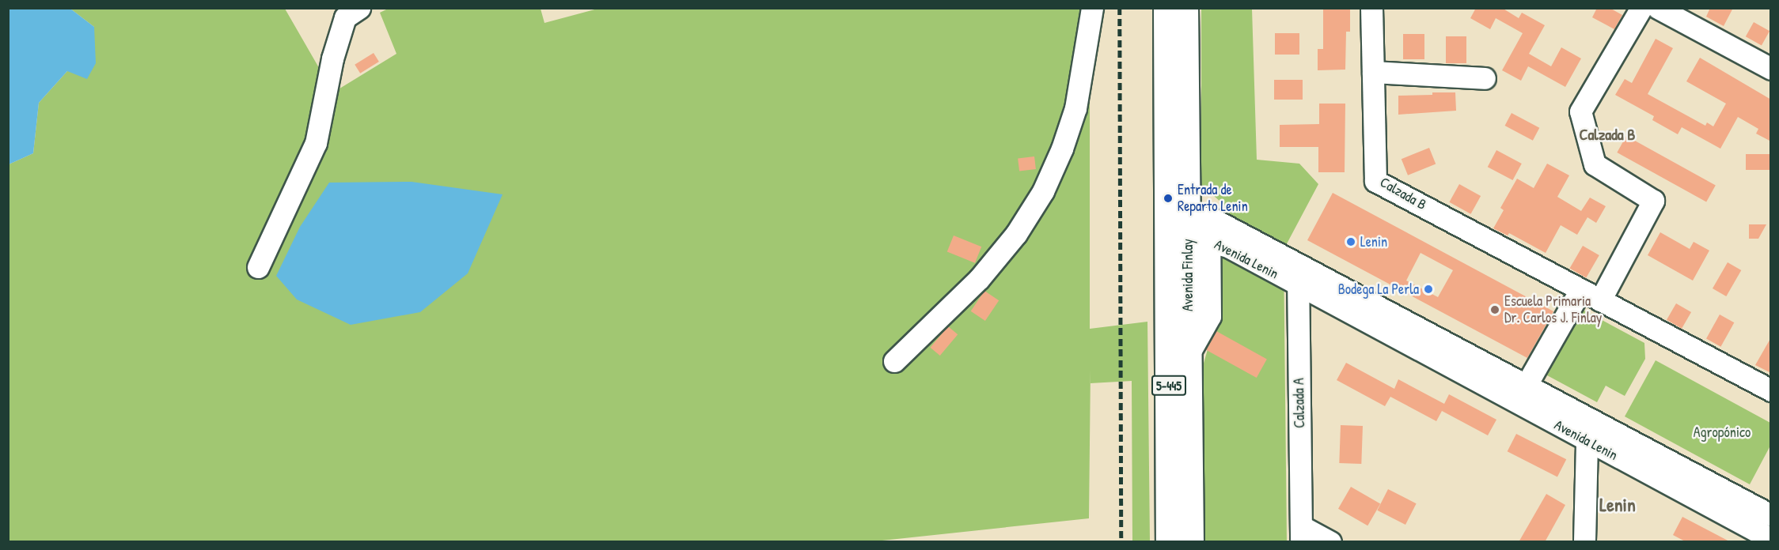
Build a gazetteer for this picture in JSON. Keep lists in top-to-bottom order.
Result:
{
  "streets": {
    "highway": ["Avenida Finlay", "5-445"],
    "street": ["Calzada B", "Avenida Lenin", "Calzada A"]
  },
  "crossings": [
    ["Avenida Lenin", "Avenida Finlay"],
    ["Avenida Lenin", "Calzada A"]
  ],
  "districts": ["Calzada B", "Lenin"],
  "parks": ["Agropónico"],
  "places": [
    "Entrada de Reparto Lenin",
    "Lenin",
    "Bodega La Perla",
    "Escuela Primaria Dr. Carlos J. Finlay"
  ]
}
